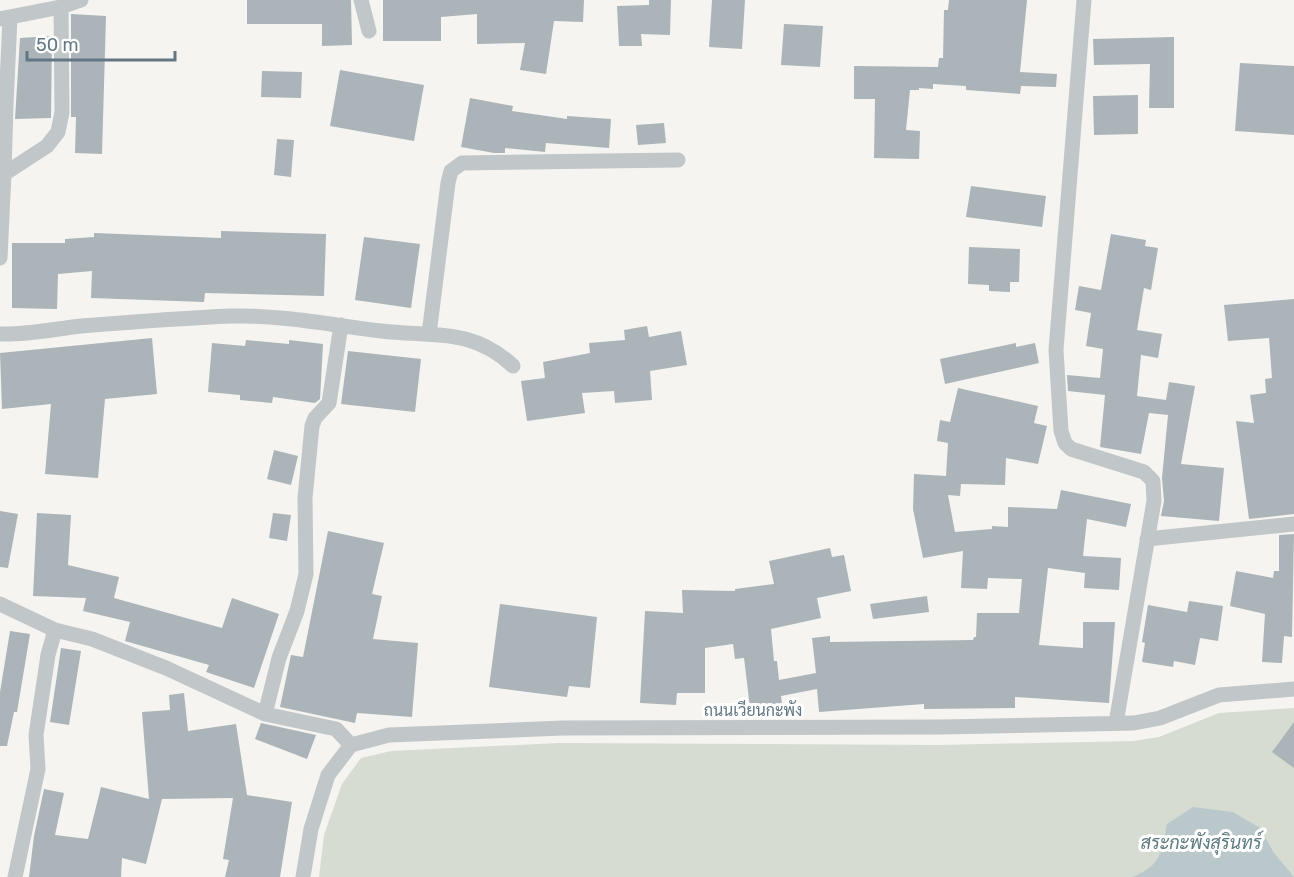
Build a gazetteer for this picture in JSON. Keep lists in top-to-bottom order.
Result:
{
  "streets": {
    "street": ["ถนนเวียนกะพัง"]
  },
  "water": ["สระกะพังสุรินทร์"],
  "scale_bar": "50 m"
}
